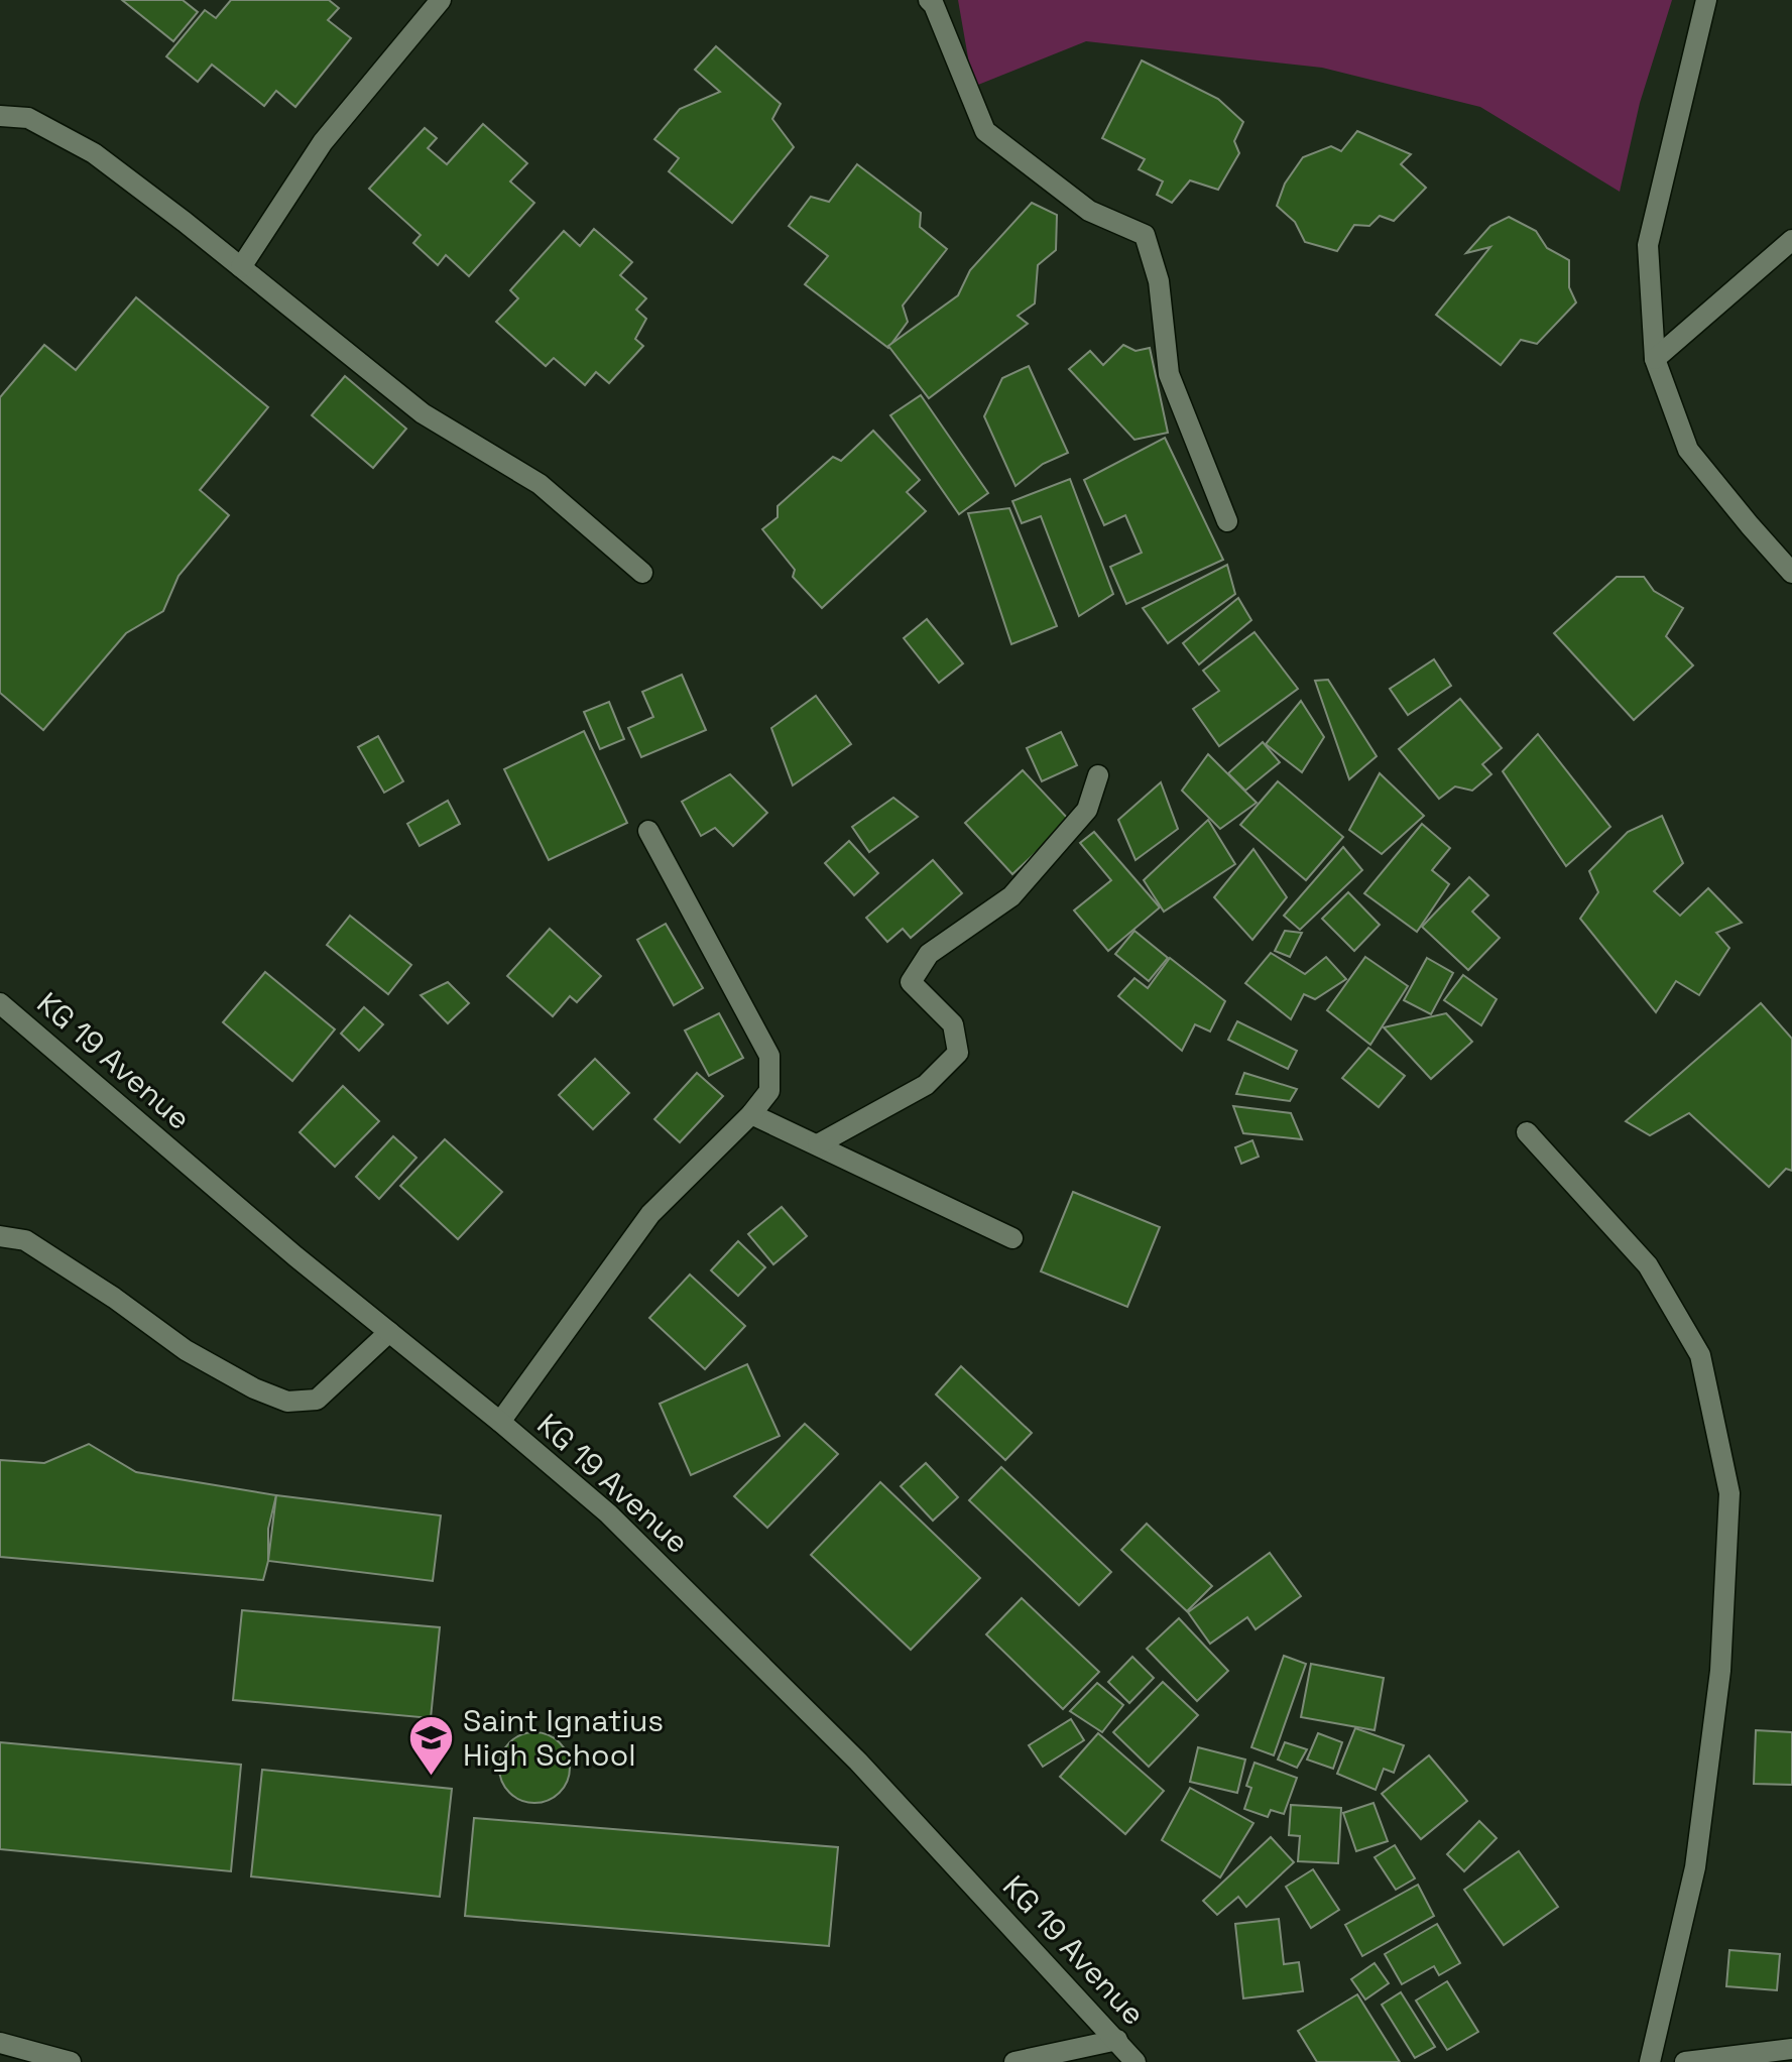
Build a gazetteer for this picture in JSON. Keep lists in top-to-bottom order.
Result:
{
  "streets": {
    "street": ["KG 19 Avenue"]
  },
  "places": {
    "school or university": ["Saint Ignatius High School"]
  }
}
